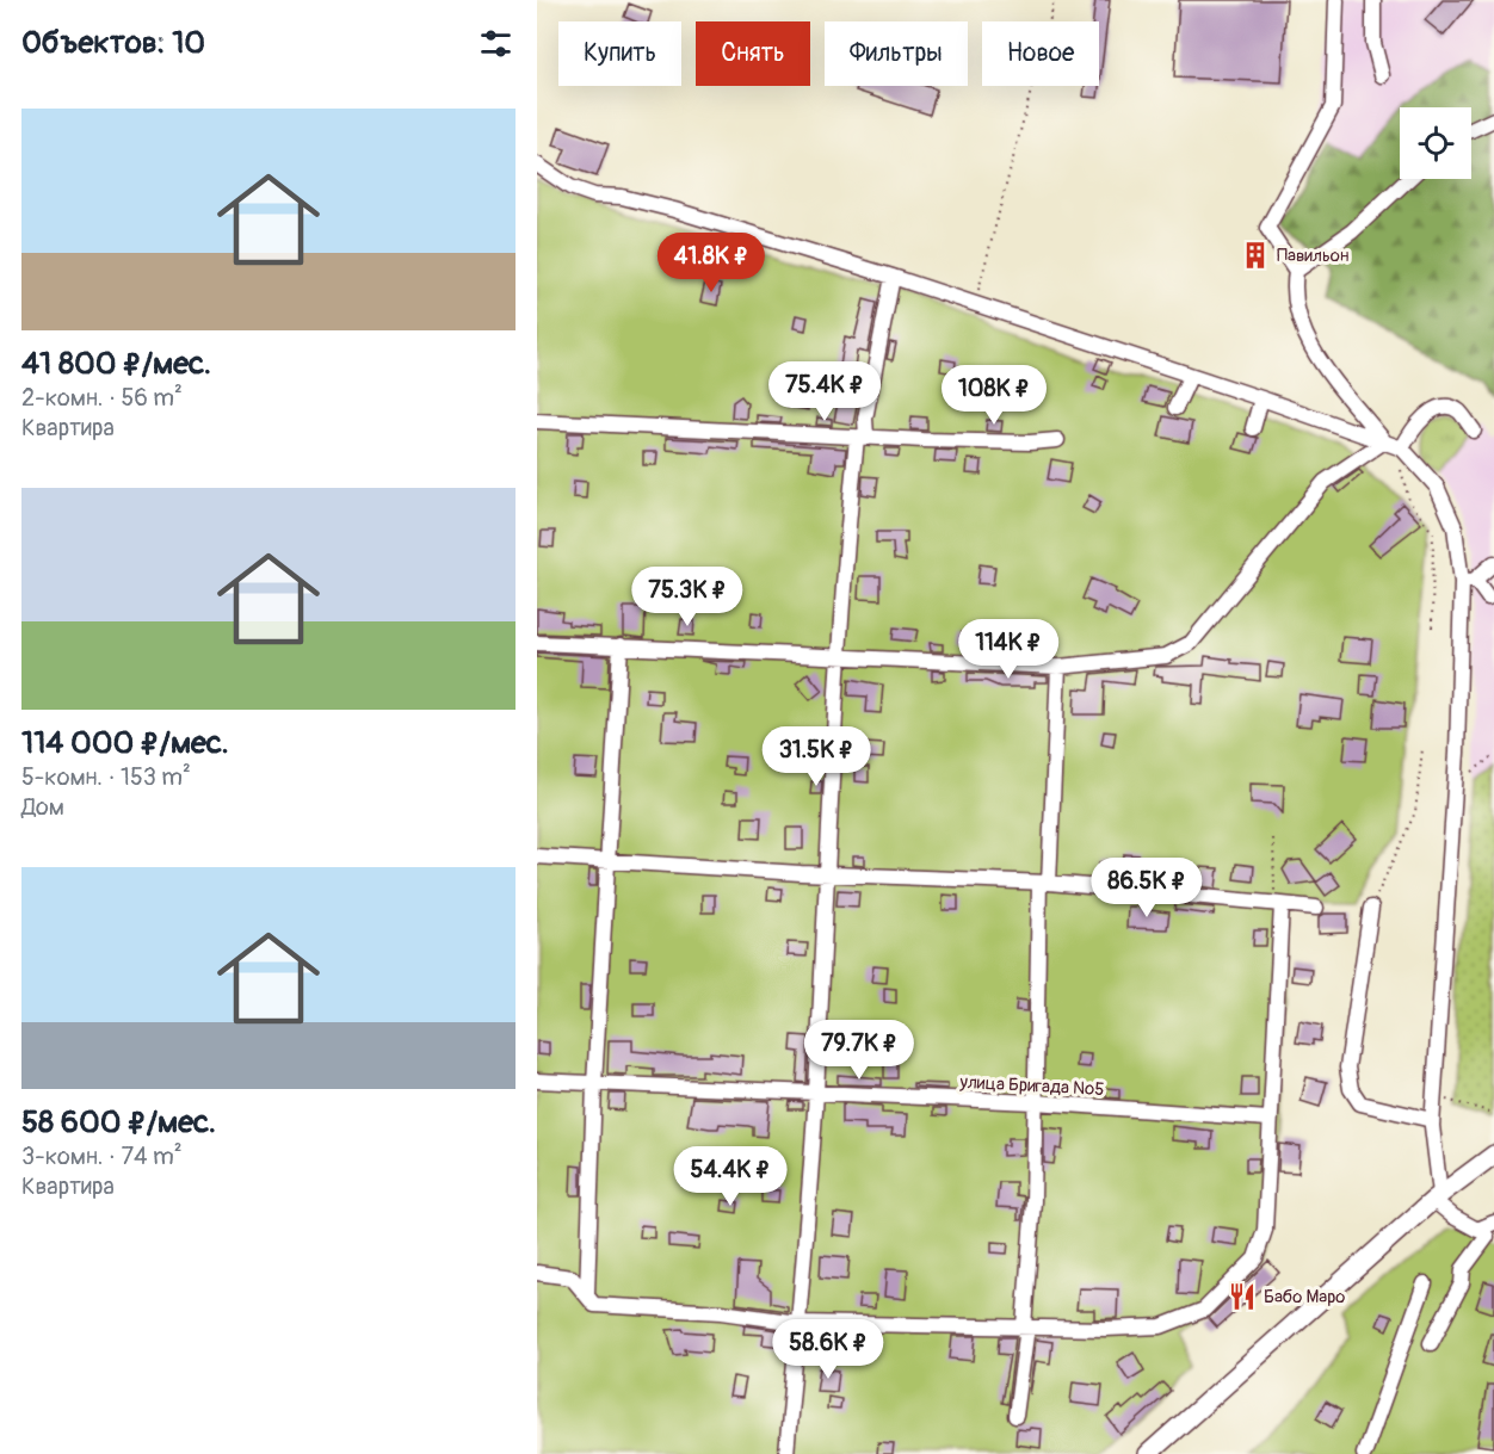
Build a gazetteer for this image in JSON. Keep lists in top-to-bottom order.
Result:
{
  "streets": {
    "street": ["улица Бригада №5"]
  },
  "places": {
    "building": ["Павильон"],
    "restaurant": ["Бабо Маро"]
  },
  "page": {
    "heading": "Объектов: 10",
    "chip": [
      "Купить",
      "Снять",
      "Фильтры",
      "Новое"
    ],
    "list": [
      {
        "name": "41 800 ₽/мес.",
        "note": "2-комн. · 56 m² · Квартира"
      },
      {
        "name": "114 000 ₽/мес.",
        "note": "5-комн. · 153 m² · Дом"
      },
      {
        "name": "58 600 ₽/мес.",
        "note": "3-комн. · 74 m² · Квартира"
      }
    ],
    "price": [
      "41.8K ₽",
      "75.4K ₽",
      "108K ₽",
      "75.3K ₽",
      "114K ₽",
      "31.5K ₽",
      "86.5K ₽",
      "79.7K ₽",
      "54.4K ₽",
      "58.6K ₽"
    ]
  }
}
